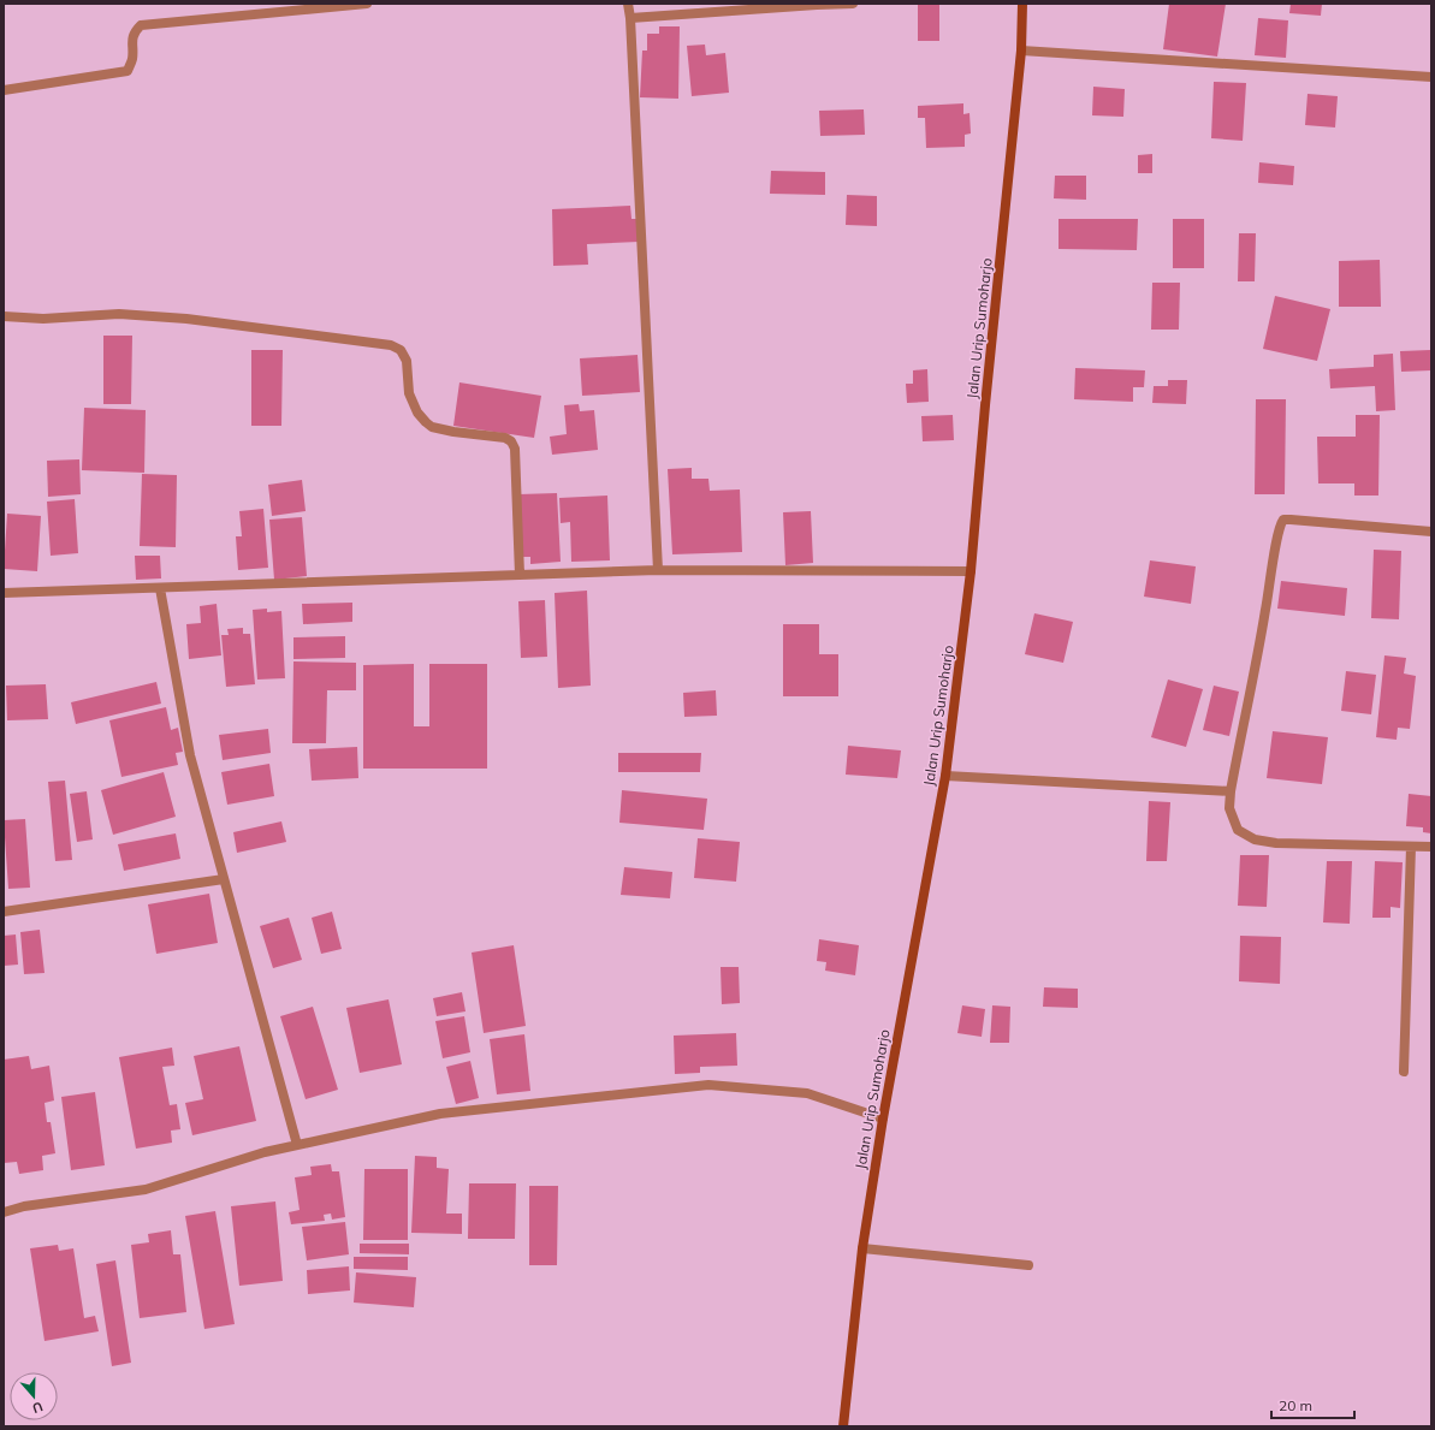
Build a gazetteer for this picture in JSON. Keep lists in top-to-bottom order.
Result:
{
  "streets": {
    "main road": ["Jalan Urip Sumoharjo"]
  },
  "scale_bar": "20 m",
  "north": "bottom"
}
